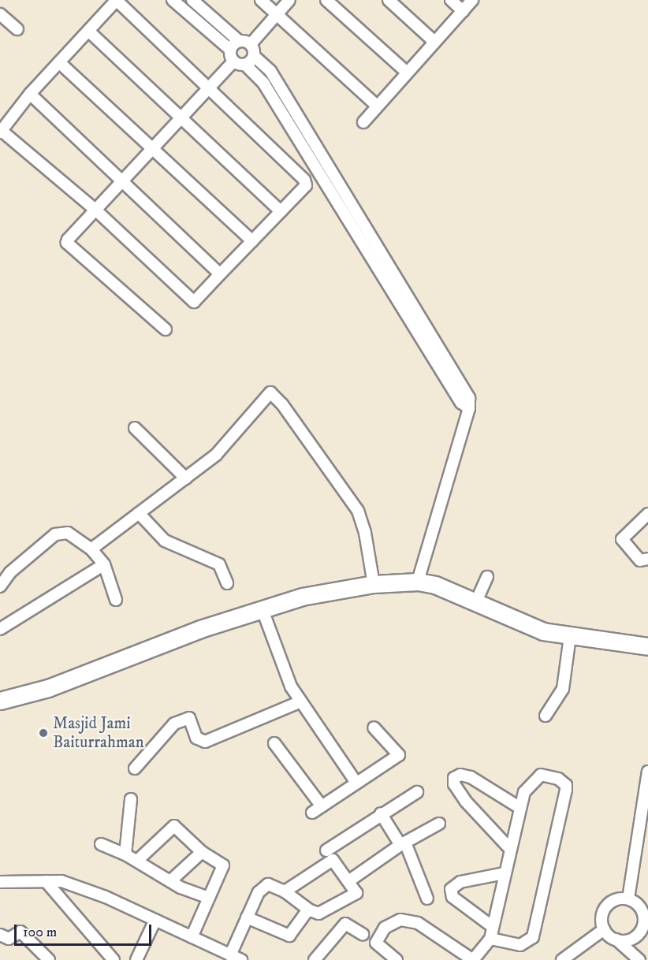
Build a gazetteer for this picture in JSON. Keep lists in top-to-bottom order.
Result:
{
  "places": ["Masjid Jami Baiturrahman"],
  "scale_bar": "100 m"
}
